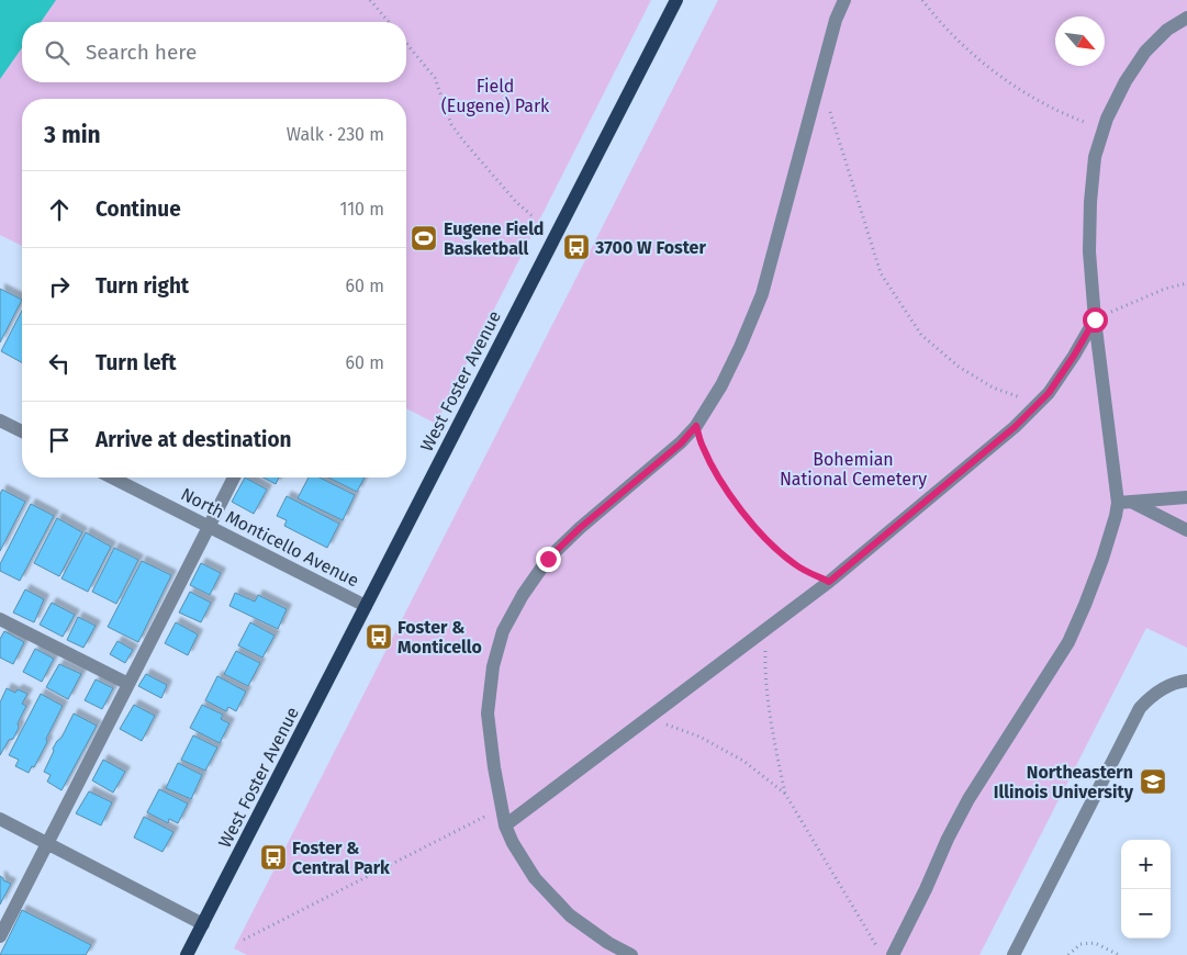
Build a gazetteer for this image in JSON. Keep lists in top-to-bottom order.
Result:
{
  "streets": {
    "main road": ["West Foster Avenue"],
    "street": ["North Monticello Avenue"]
  },
  "crossings": [
    ["West Foster Avenue", "North Monticello Avenue"]
  ],
  "parks": ["Field (Eugene) Park", "Bohemian National Cemetery"],
  "places": {
    "sports": ["Eugene Field Basketball"],
    "bus stop": ["3700 W Foster", "Foster & Monticello", "Foster & Central Park"],
    "school or university": ["Northeastern Illinois University"]
  },
  "north": "bottom right",
  "page": {
    "search": "Search here",
    "heading": ["3 min", "Walk · 230 m"],
    "list": [
      ["Continue", "110 m"],
      ["Turn right", "60 m"],
      ["Turn left", "60 m"],
      "Arrive at destination"
    ],
    "map_buttons": ["+", "−"]
  }
}
